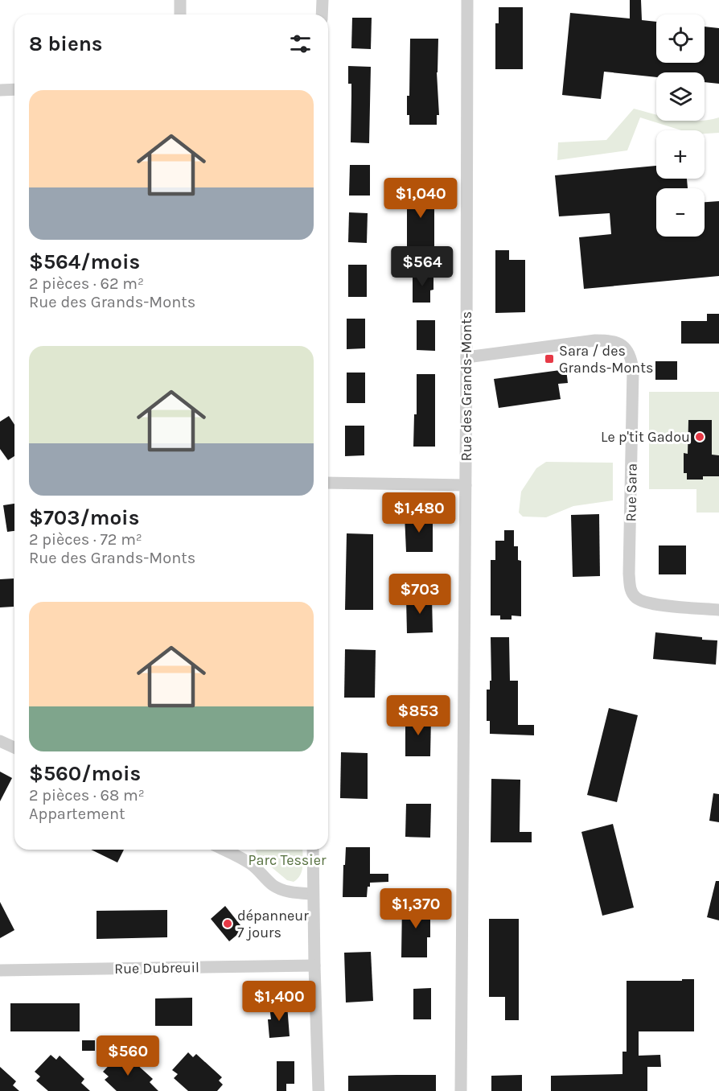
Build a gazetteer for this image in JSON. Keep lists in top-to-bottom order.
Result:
{
  "streets": {
    "street": ["Rue des Grands-Monts", "Rue Sara", "Rue Dubreuil"]
  },
  "crossings": [
    ["Rue des Grands-Monts", "Rue Sara"]
  ],
  "parks": ["Parc Tessier"],
  "places": {
    "transit": ["Sara / des Grands-Monts"],
    "other": ["Le p'tit Gadou", "dépanneur 7 jours"]
  },
  "page": {
    "map_buttons": ["+", "−"],
    "heading": "8 biens",
    "list": [
      {
        "name": "$564/mois",
        "note": "2 pièces · 62 m² · Rue des Grands-Monts"
      },
      {
        "name": "$703/mois",
        "note": "2 pièces · 72 m² · Rue des Grands-Monts"
      },
      {
        "name": "$560/mois",
        "note": "2 pièces · 68 m² · Appartement"
      }
    ],
    "price": [
      "$1,040",
      "$564",
      "$1,480",
      "$703",
      "$853",
      "$1,370",
      "$1,400",
      "$560"
    ]
  }
}
